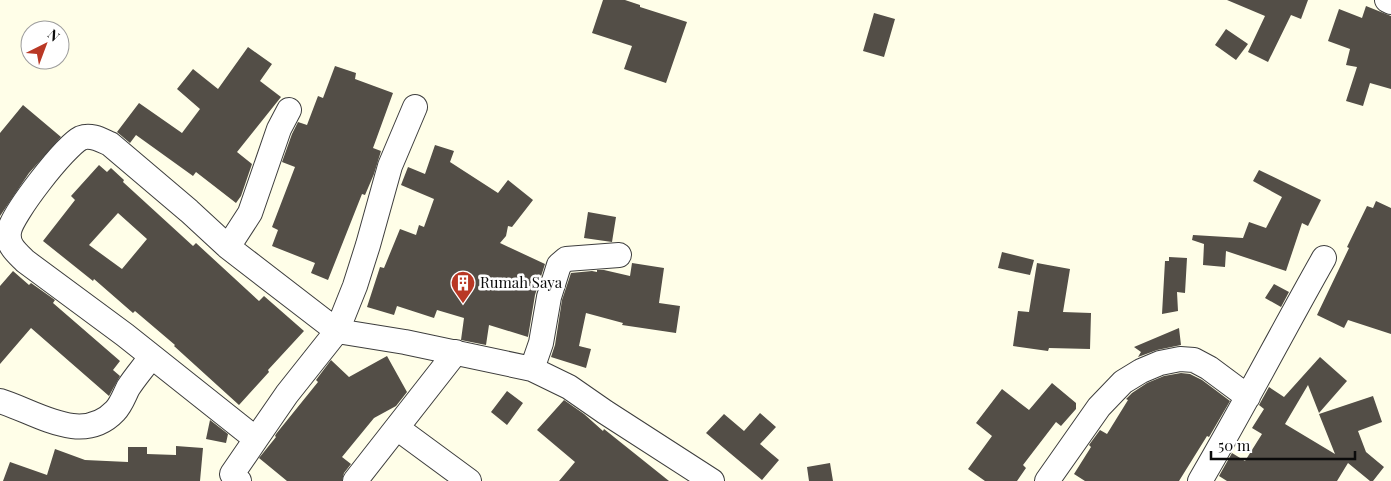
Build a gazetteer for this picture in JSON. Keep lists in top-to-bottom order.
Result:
{
  "places": {
    "building": ["Rumah Saya"]
  },
  "scale_bar": "50 m",
  "north": "top right"
}
